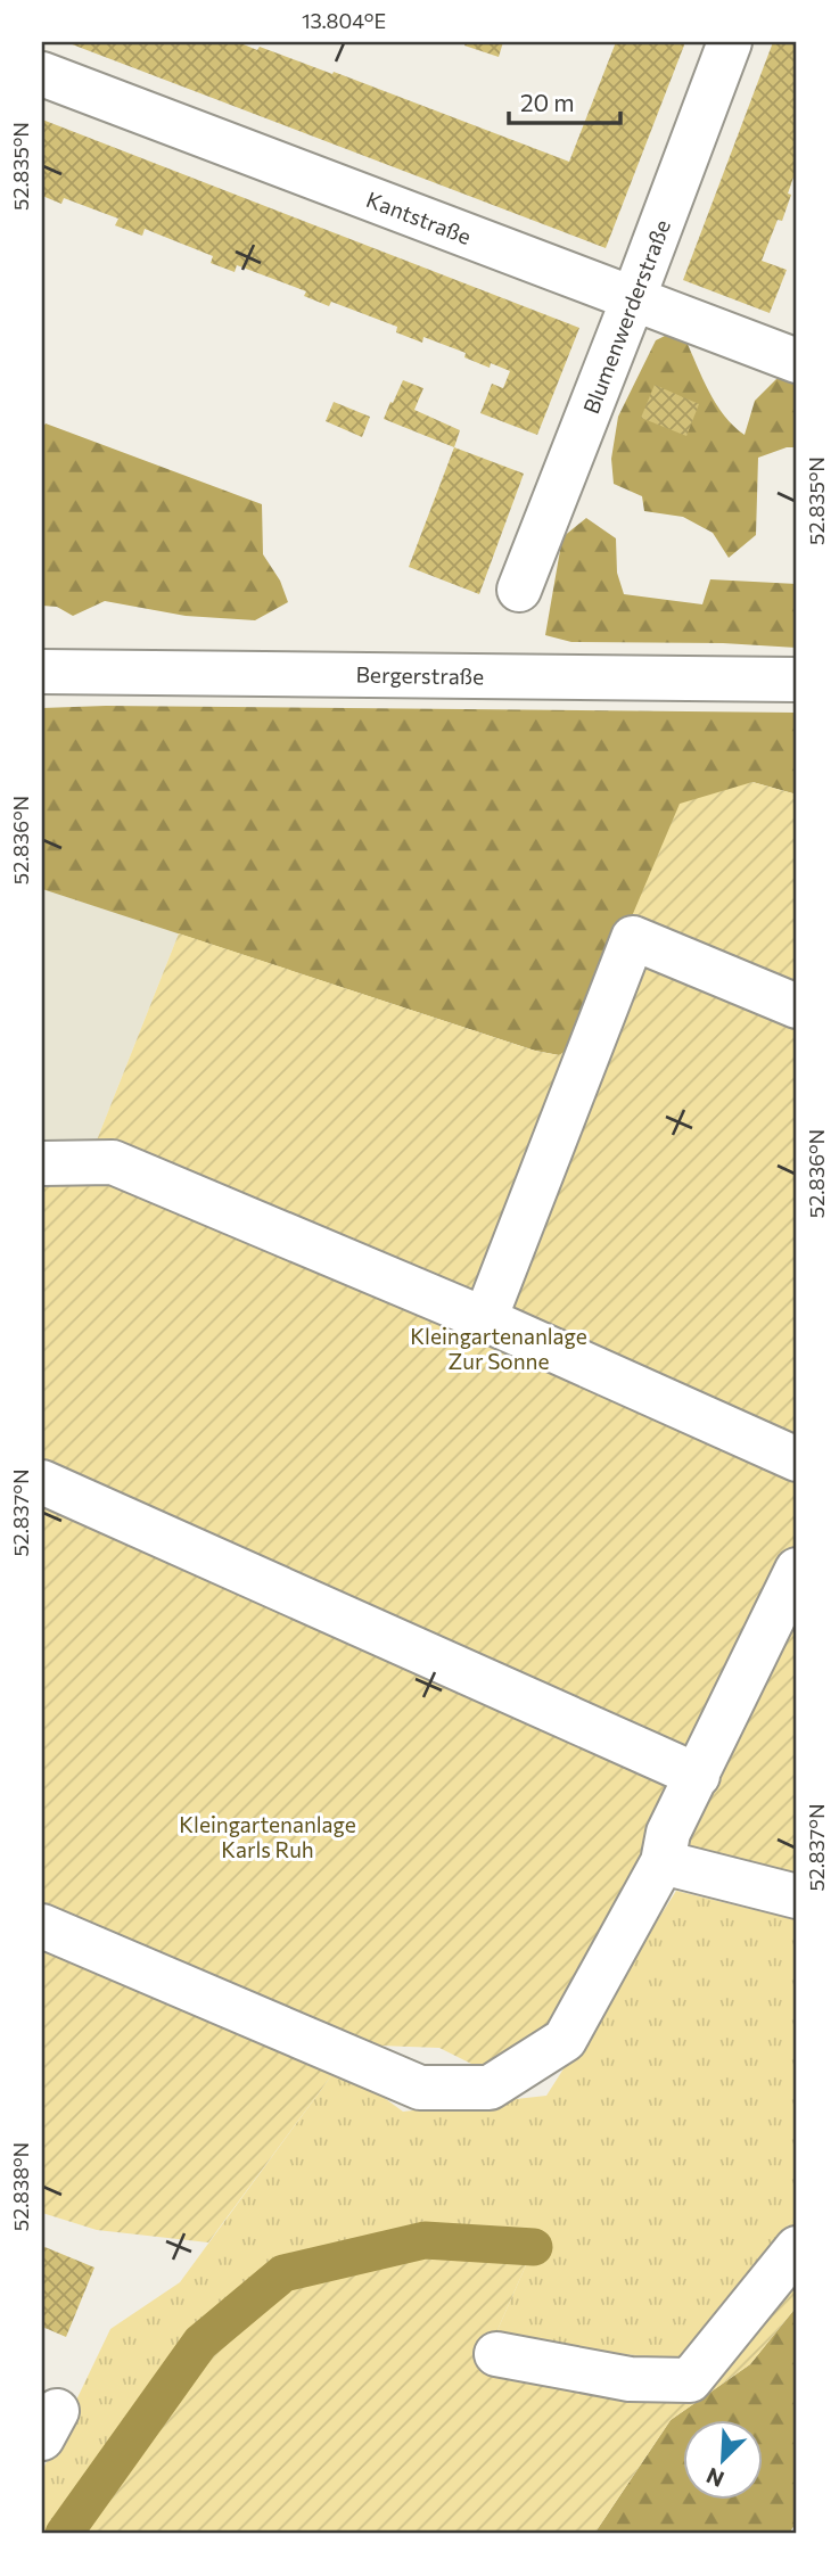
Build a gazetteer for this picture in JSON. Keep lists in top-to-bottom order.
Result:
{
  "streets": {
    "street": ["Kantstraße", "Blumenwerderstraße", "Bergerstraße"]
  },
  "crossings": [
    ["Kantstraße", "Blumenwerderstraße"]
  ],
  "parks": ["Kleingartenanlage Zur Sonne", "Kleingartenanlage Karls Ruh"],
  "scale_bar": "20 m",
  "north": "bottom left",
  "coordinates": [
    "13.804°E",
    "52.835°N",
    "52.836°N",
    "52.837°N",
    "52.838°N"
  ]
}
